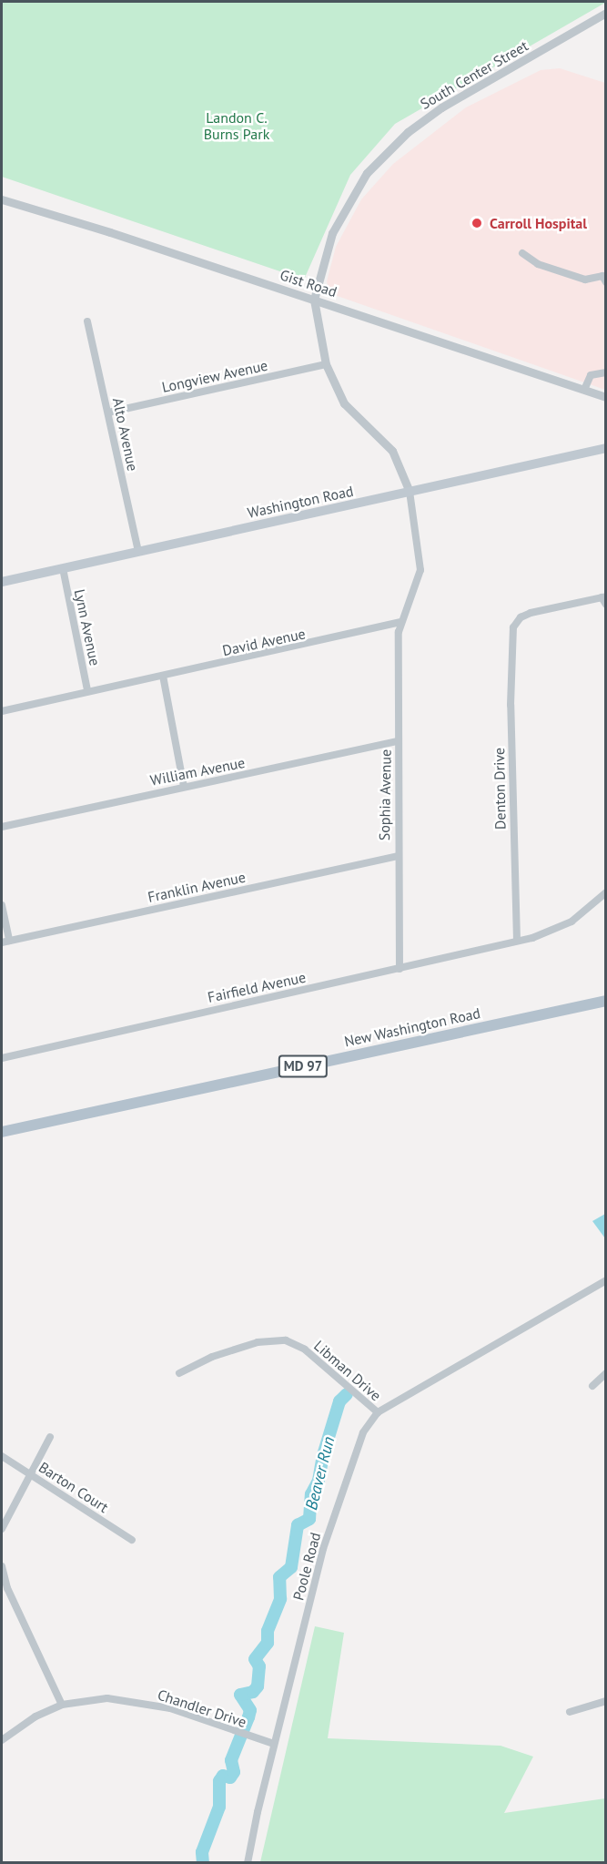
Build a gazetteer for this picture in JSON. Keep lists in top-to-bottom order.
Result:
{
  "streets": {
    "main road": ["Washington Road", "New Washington Road", "MD 97"],
    "street": [
      "South Center Street",
      "Gist Road",
      "Longview Avenue",
      "Alto Avenue",
      "Lynn Avenue",
      "David Avenue",
      "William Avenue",
      "Denton Drive",
      "Sophia Avenue",
      "Franklin Avenue",
      "Fairfield Avenue",
      "Libman Drive",
      "Barton Court",
      "Poole Road",
      "Chandler Drive"
    ]
  },
  "crossings": [
    ["South Center Street", "Gist Road"],
    ["South Center Street", "Longview Avenue"],
    ["South Center Street", "Washington Road"],
    ["Longview Avenue", "Alto Avenue"],
    ["Alto Avenue", "Washington Road"],
    ["Washington Road", "Lynn Avenue"],
    ["Lynn Avenue", "David Avenue"],
    ["David Avenue", "Sophia Avenue"],
    ["William Avenue", "Sophia Avenue"],
    ["Denton Drive", "Fairfield Avenue"],
    ["Sophia Avenue", "Franklin Avenue"],
    ["Sophia Avenue", "Fairfield Avenue"],
    ["Libman Drive", "Poole Road"],
    ["Poole Road", "Chandler Drive"]
  ],
  "water": ["Beaver Run"],
  "parks": ["Landon C. Burns Park"],
  "places": ["Carroll Hospital"]
}
